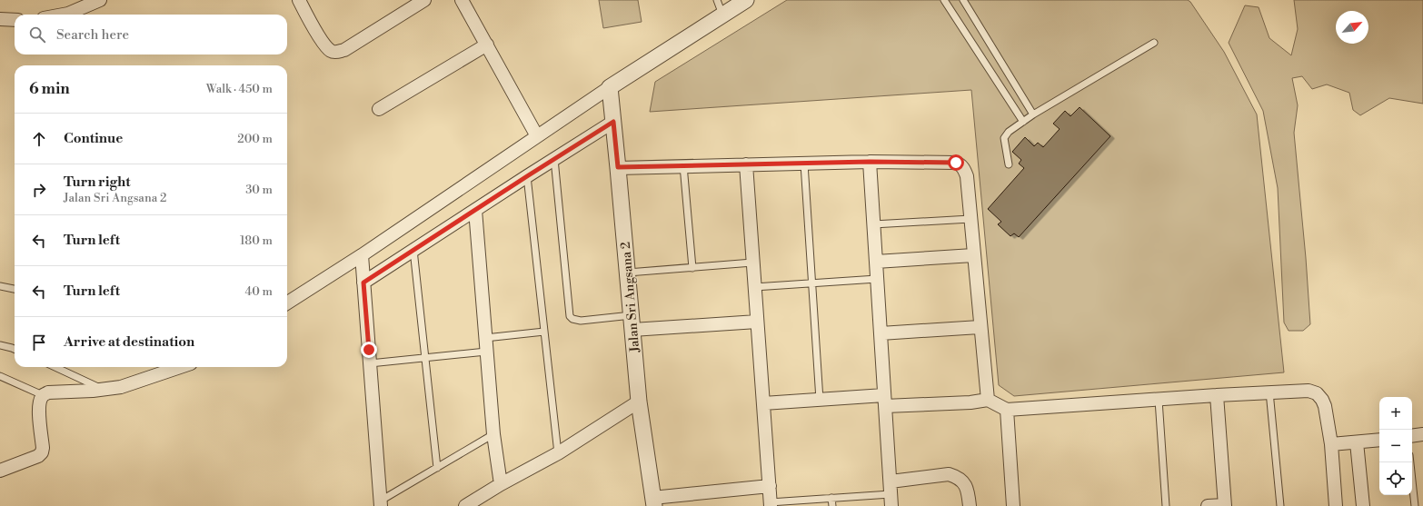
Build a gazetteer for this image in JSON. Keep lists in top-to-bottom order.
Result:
{
  "streets": {
    "street": ["Jalan Sri Angsana 2"]
  },
  "north": "top right",
  "page": {
    "search": "Search here",
    "heading": ["6 min", "Walk · 450 m"],
    "list": [
      ["Continue", "200 m"],
      ["Turn right", "Jalan Sri Angsana 2", "30 m"],
      ["Turn left", "180 m"],
      ["Turn left", "40 m"],
      "Arrive at destination"
    ],
    "map_buttons": ["+", "−"]
  }
}
